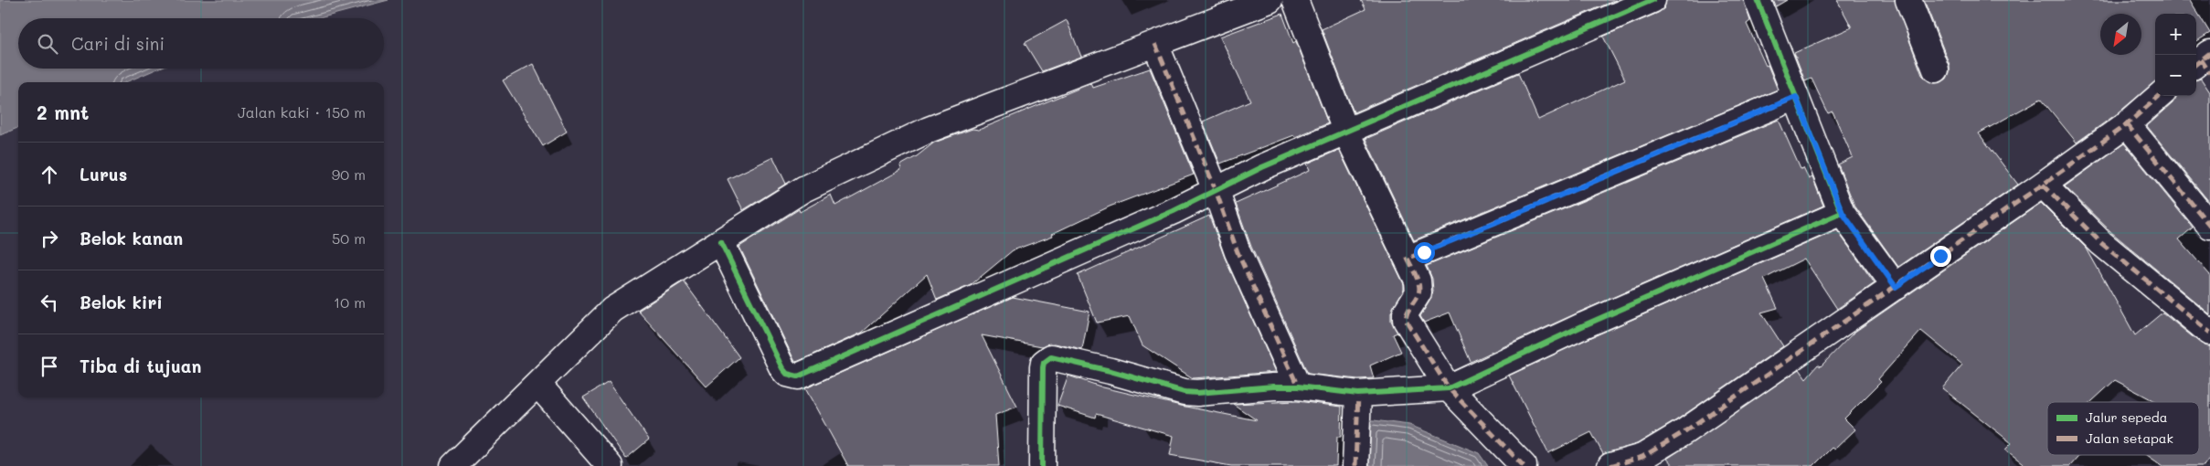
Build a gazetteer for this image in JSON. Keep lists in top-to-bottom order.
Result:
{
  "legend": ["Jalur sepeda", "Jalan setapak"],
  "north": "bottom left",
  "page": {
    "map_buttons": ["+", "−"],
    "search": "Cari di sini",
    "heading": ["2 mnt", "Jalan kaki · 150 m"],
    "list": [
      ["Lurus", "90 m"],
      ["Belok kanan", "50 m"],
      ["Belok kiri", "10 m"],
      "Tiba di tujuan"
    ]
  }
}
